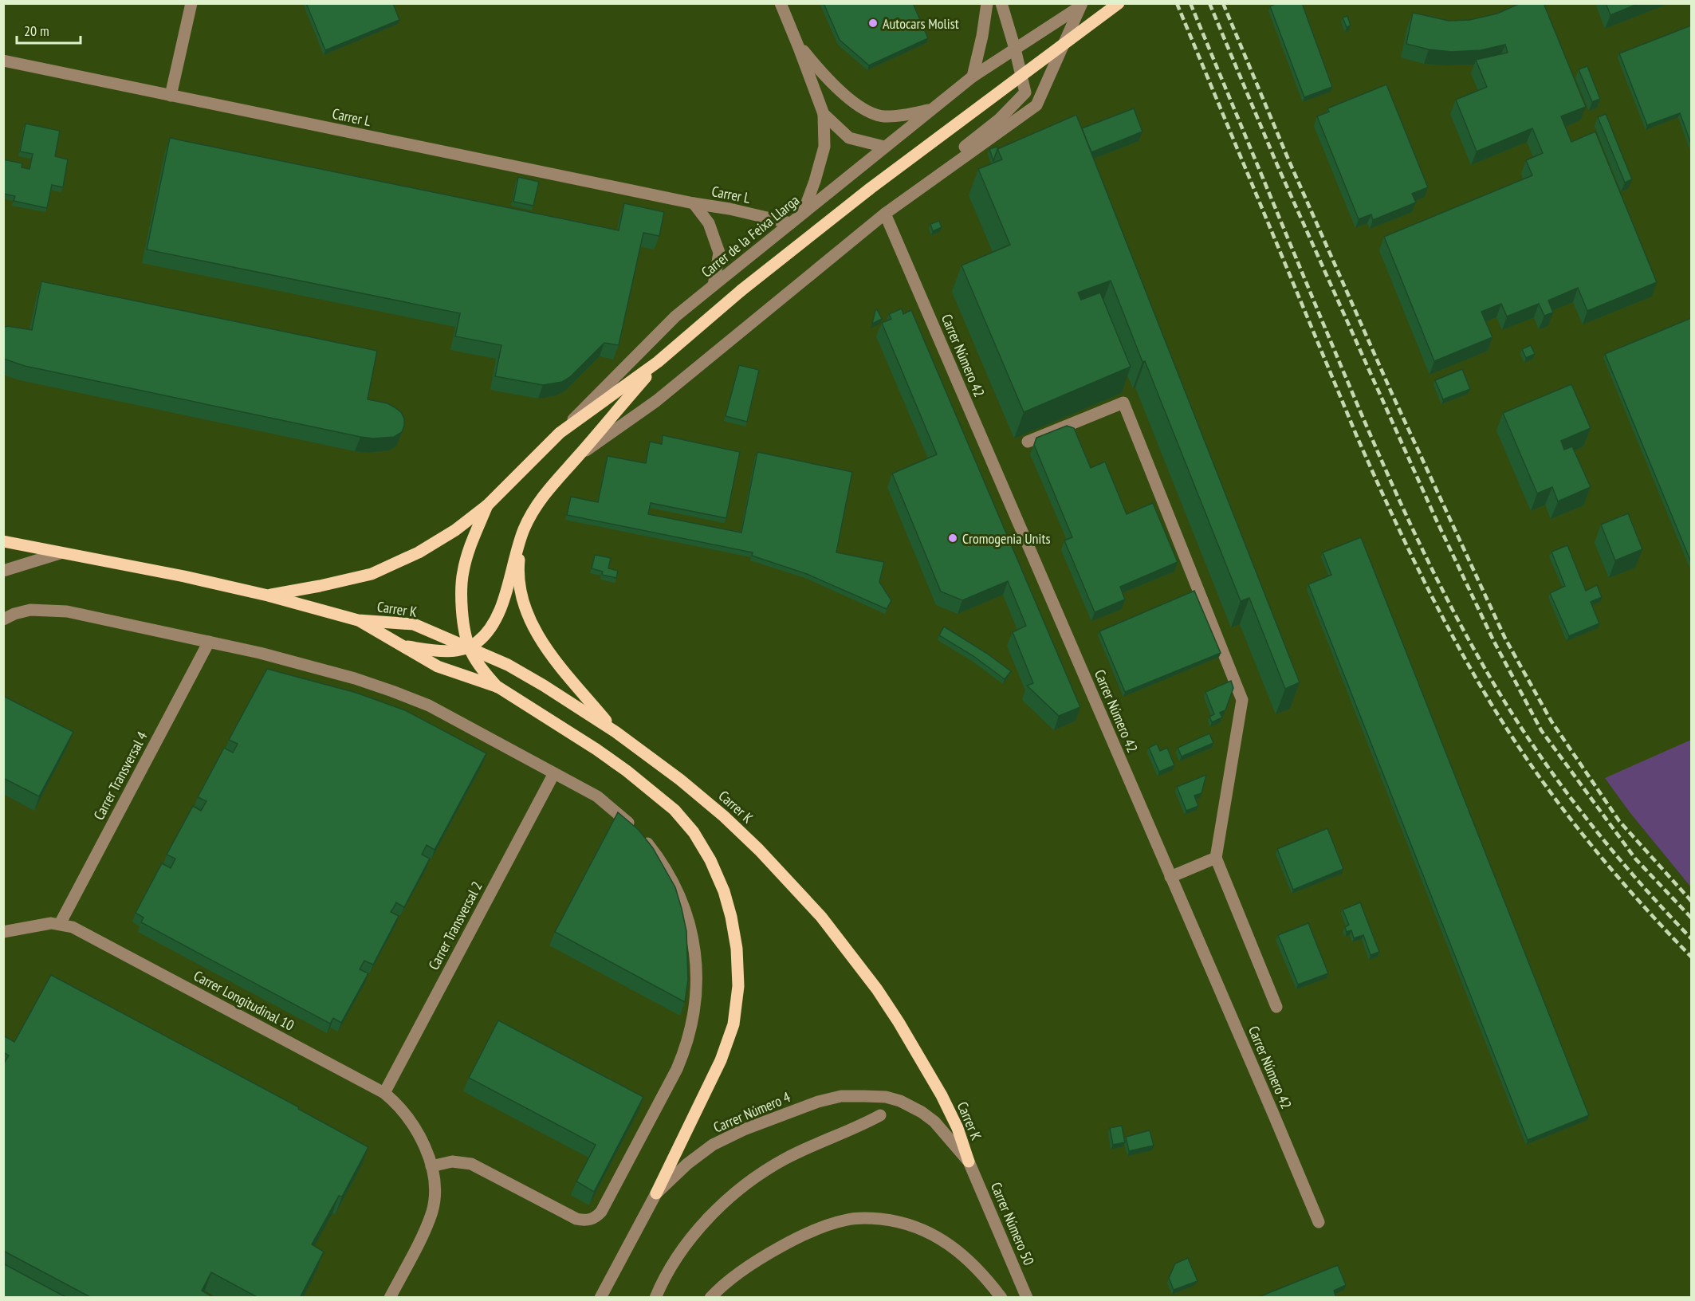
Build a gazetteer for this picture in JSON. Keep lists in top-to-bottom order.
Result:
{
  "streets": {
    "main road": ["Carrer de la Feixa Llarga", "Carrer K"],
    "street": [
      "Carrer L",
      "Carrer Número 42",
      "Carrer Transversal 4",
      "Carrer Transversal 2",
      "Carrer Longitudinal 10",
      "Carrer Número 4",
      "Carrer Número 50"
    ]
  },
  "crossings": [
    ["Carrer L", "Carrer de la Feixa Llarga"],
    ["Carrer de la Feixa Llarga", "Carrer Número 42"],
    ["Carrer de la Feixa Llarga", "Carrer K"],
    ["Carrer K", "Carrer Número 4"],
    ["Carrer K", "Carrer Número 50"],
    ["Carrer Transversal 4", "Carrer Longitudinal 10"],
    ["Carrer Transversal 2", "Carrer Longitudinal 10"],
    ["Carrer Número 4", "Carrer Número 50"]
  ],
  "places": ["Autocars Molist", "Cromogenia Units"],
  "scale_bar": "20 m"
}
